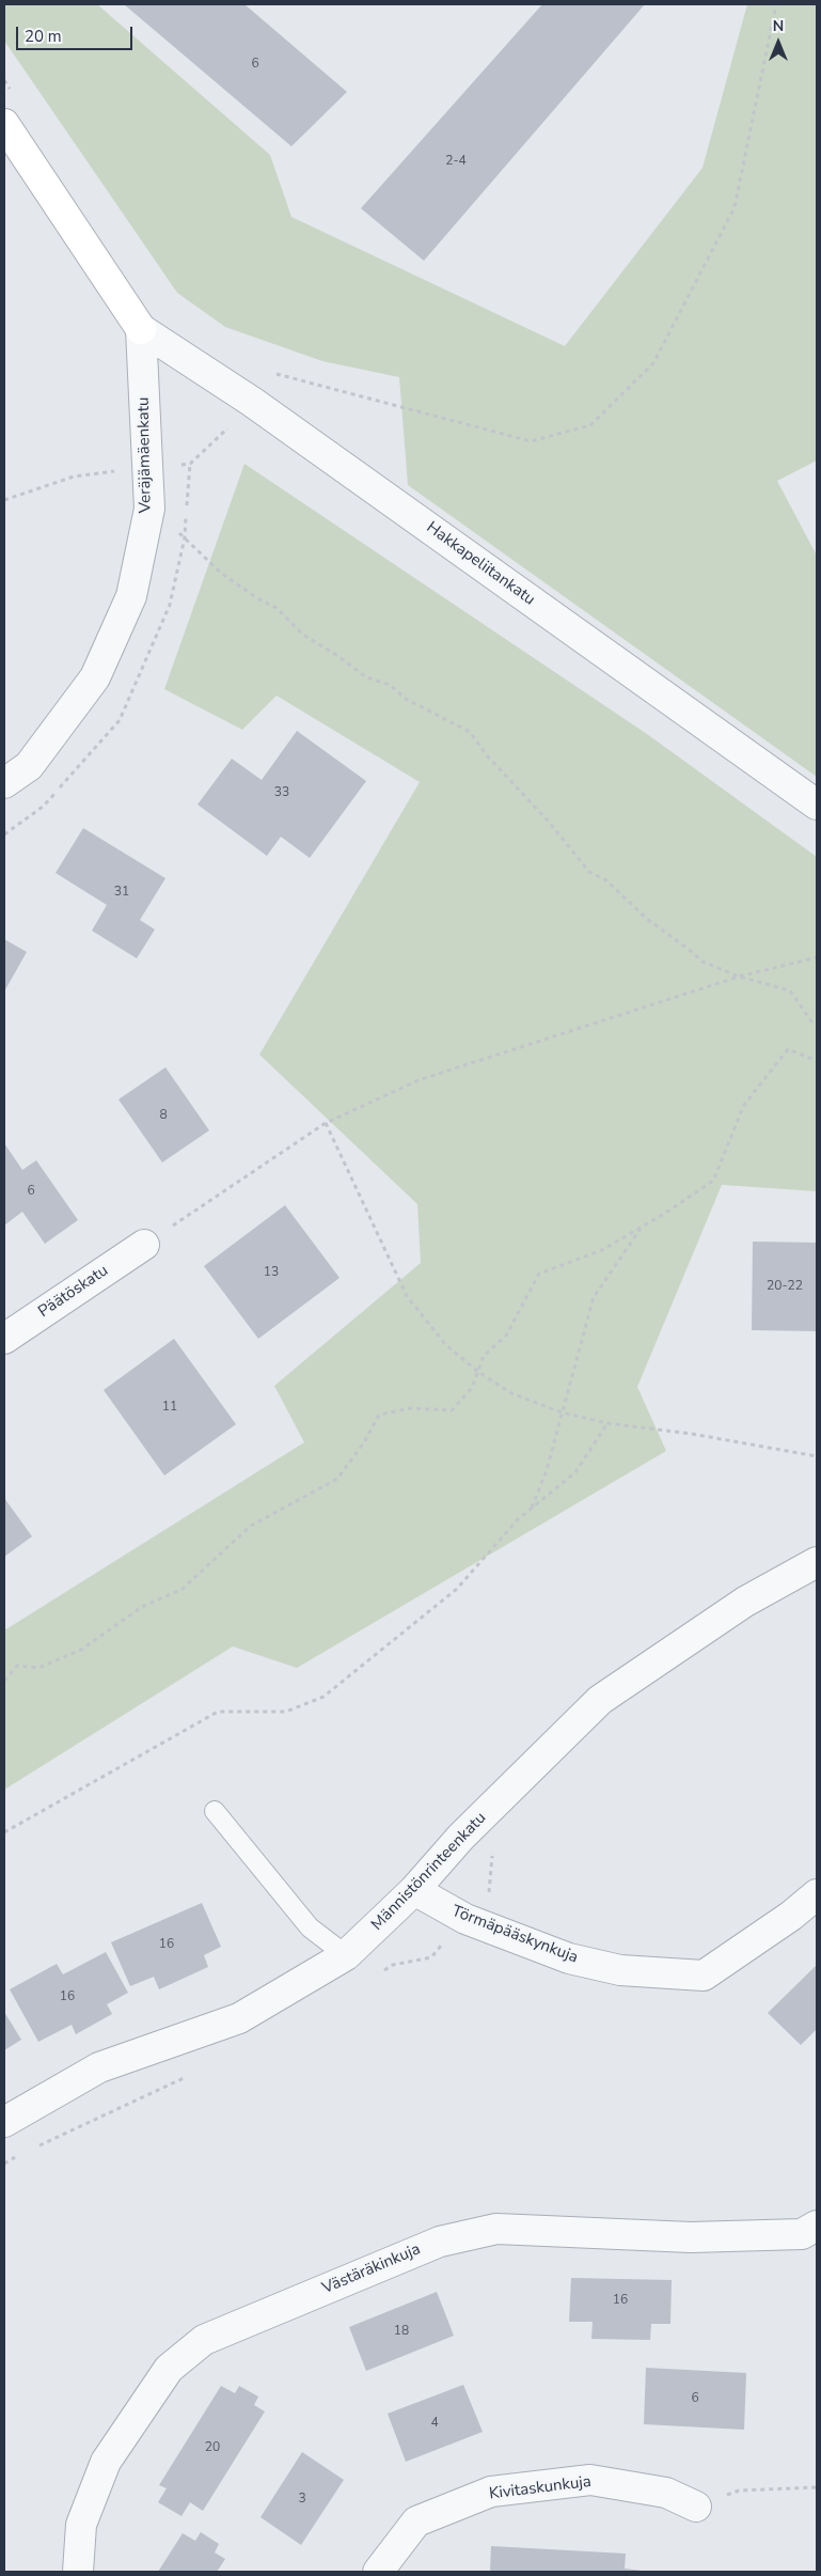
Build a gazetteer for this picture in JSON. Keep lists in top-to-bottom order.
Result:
{
  "streets": {
    "street": [
      "Veräjämäenkatu",
      "Hakkapeliitankatu",
      "Päätöskatu",
      "Männistönrinteenkatu",
      "Törmäpääskynkuja",
      "Västäräkinkuja",
      "Kivitaskunkuja"
    ]
  },
  "crossings": [
    ["Veräjämäenkatu", "Hakkapeliitankatu"],
    ["Männistönrinteenkatu", "Törmäpääskynkuja"]
  ],
  "house_numbers": [
    "6",
    "2-4",
    "33",
    "31",
    "8",
    "6",
    "13",
    "20-22",
    "11",
    "16",
    "16",
    "16",
    "18",
    "6",
    "4",
    "20",
    "3"
  ],
  "scale_bar": "20 m",
  "north": "top"
}
